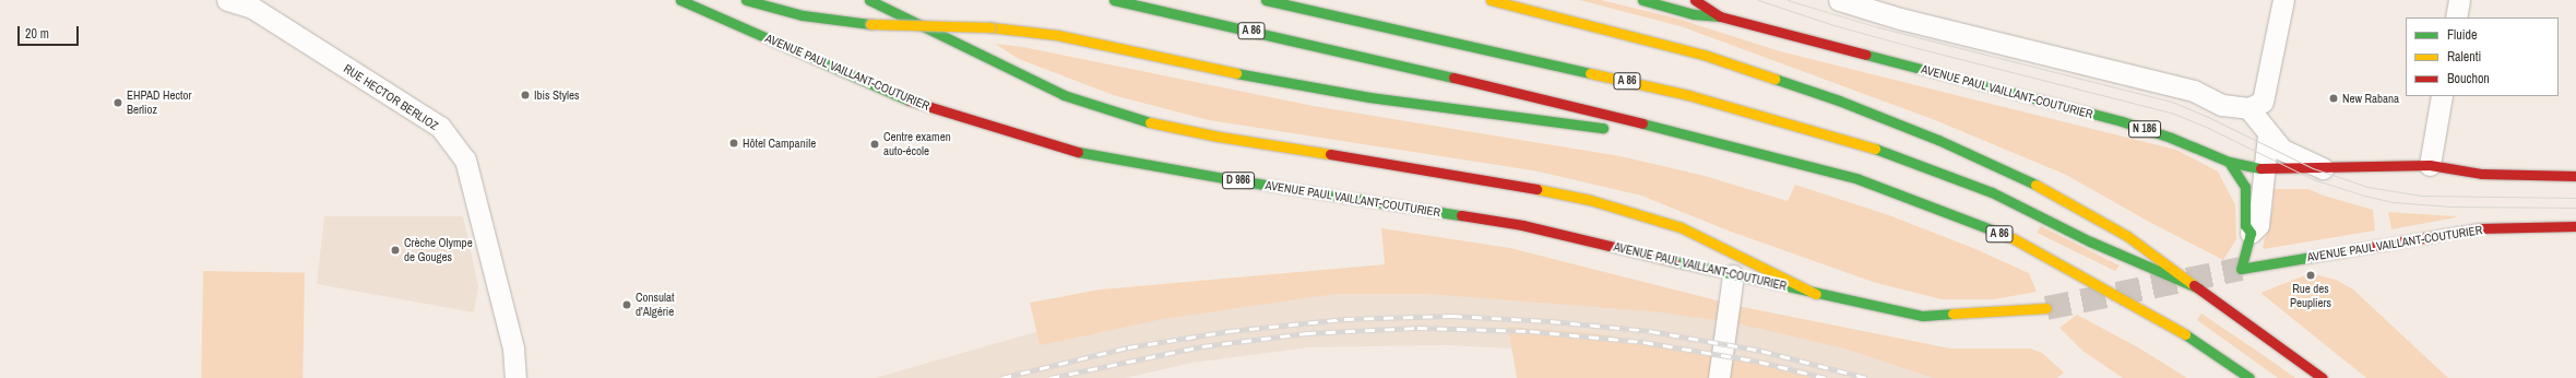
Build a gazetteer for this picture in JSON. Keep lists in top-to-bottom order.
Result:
{
  "streets": {
    "main road": [
      "A 86",
      "AVENUE PAUL VAILLANT-COUTURIER",
      "N 186",
      "D 986"
    ],
    "street": ["RUE HECTOR BERLIOZ"]
  },
  "places": [
    "Ibis Styles",
    "New Rabana",
    "EHPAD Hector Berlioz",
    "Hôtel Campanile",
    "Centre examen auto-école",
    "Crèche Olympe de Gouges",
    "Rue des Peupliers",
    "Consulat d'Algérie"
  ],
  "legend": ["Fluide", "Ralenti", "Bouchon"],
  "scale_bar": "20 m"
}
